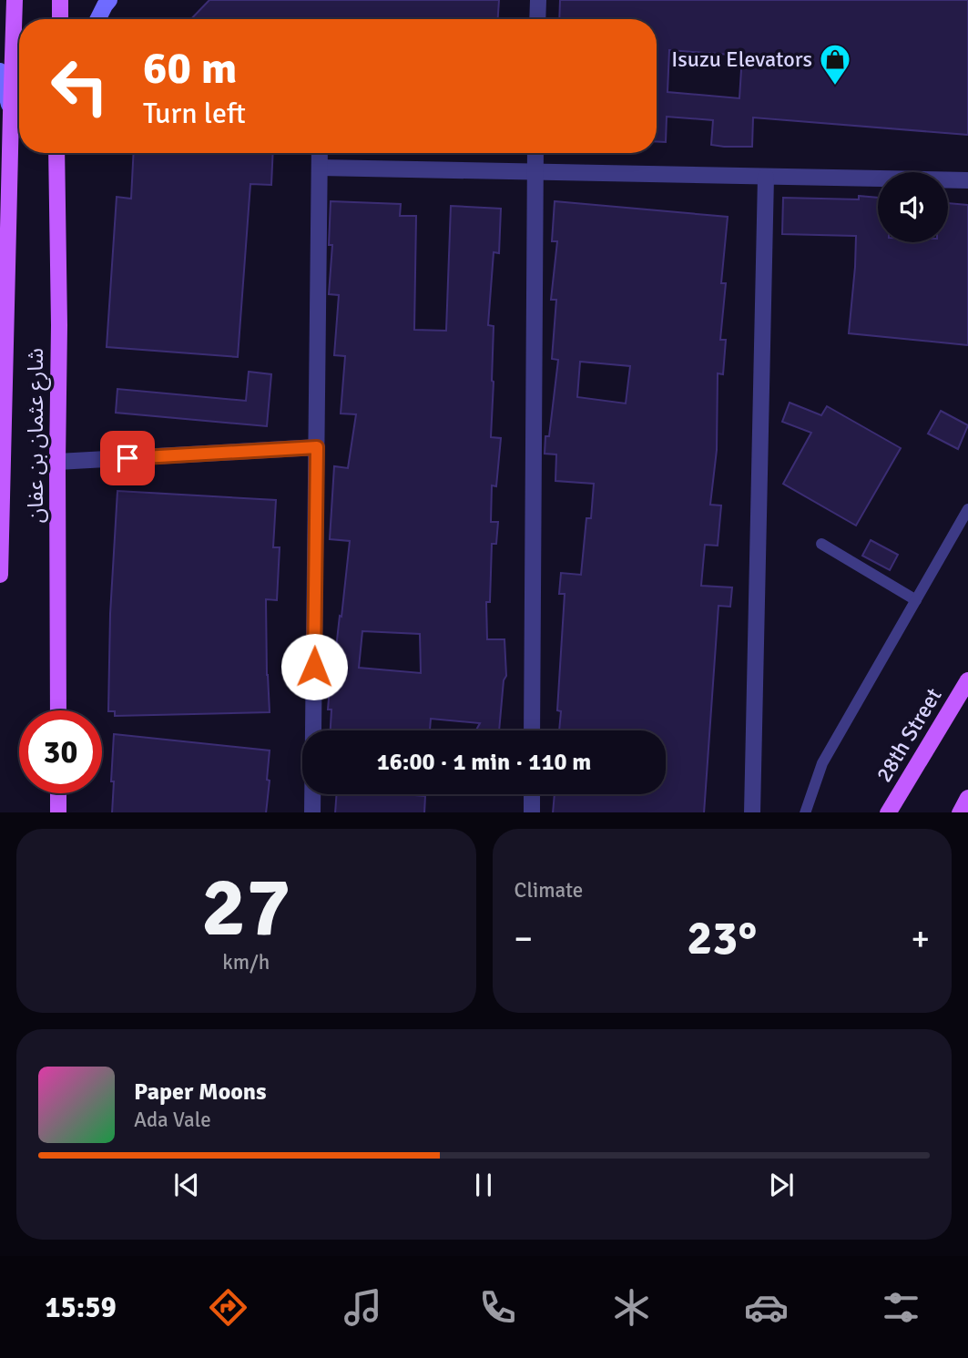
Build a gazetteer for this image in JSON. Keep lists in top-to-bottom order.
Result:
{
  "streets": {
    "main road": ["شارع عثمان بن عفان", "28th Street"]
  },
  "places": {
    "shop": ["Isuzu Elevators"]
  },
  "page": {
    "turn": ["60 m", "Turn left"],
    "limit": "30",
    "trip": "16:00 · 1 min · 110 m",
    "tile": [
      ["27", "km/h"],
      "Climate"
    ],
    "heat": ["−", "23°", "+"],
    "song": ["Paper Moons", "Ada Vale"],
    "tabs": "15:59"
  }
}
